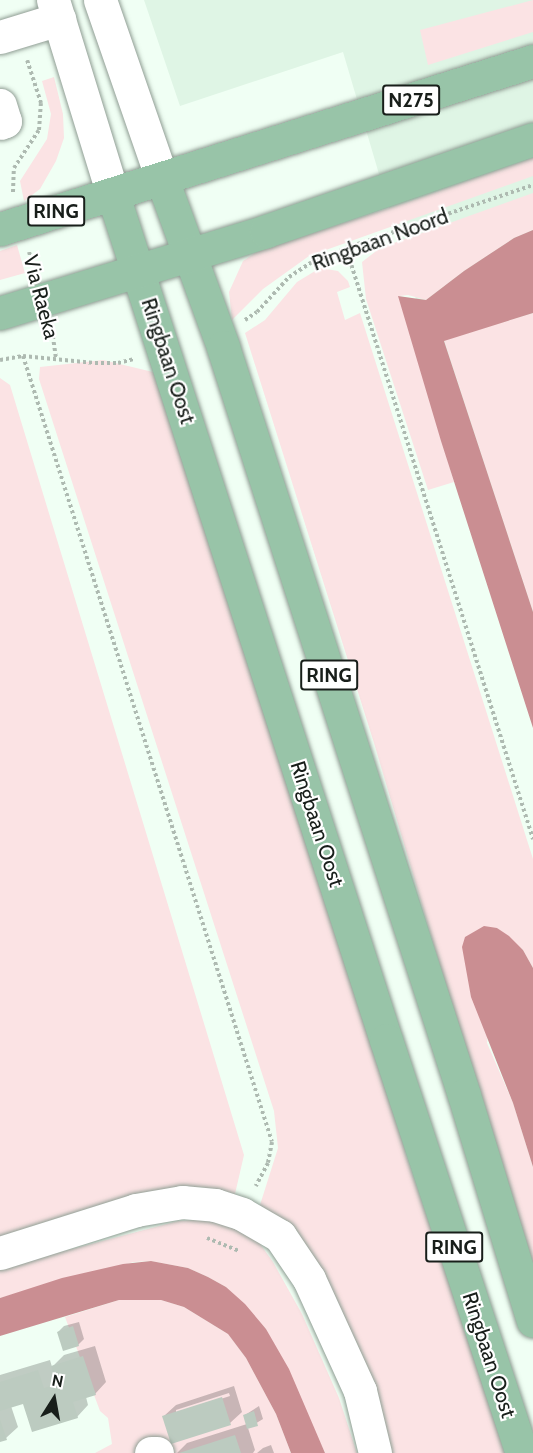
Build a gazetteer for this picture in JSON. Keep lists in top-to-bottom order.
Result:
{
  "streets": {
    "main road": [
      "N275",
      "RING",
      "Ringbaan Noord",
      "Ringbaan Oost"
    ],
    "path": ["Via Raeka"]
  },
  "crossings": [
    ["N275", "RING"],
    ["RING", "Ringbaan Noord"],
    ["RING", "Via Raeka"],
    ["RING", "Ringbaan Oost"],
    ["Ringbaan Noord", "Via Raeka"],
    ["Ringbaan Noord", "Ringbaan Oost"]
  ],
  "north": "top"
}
